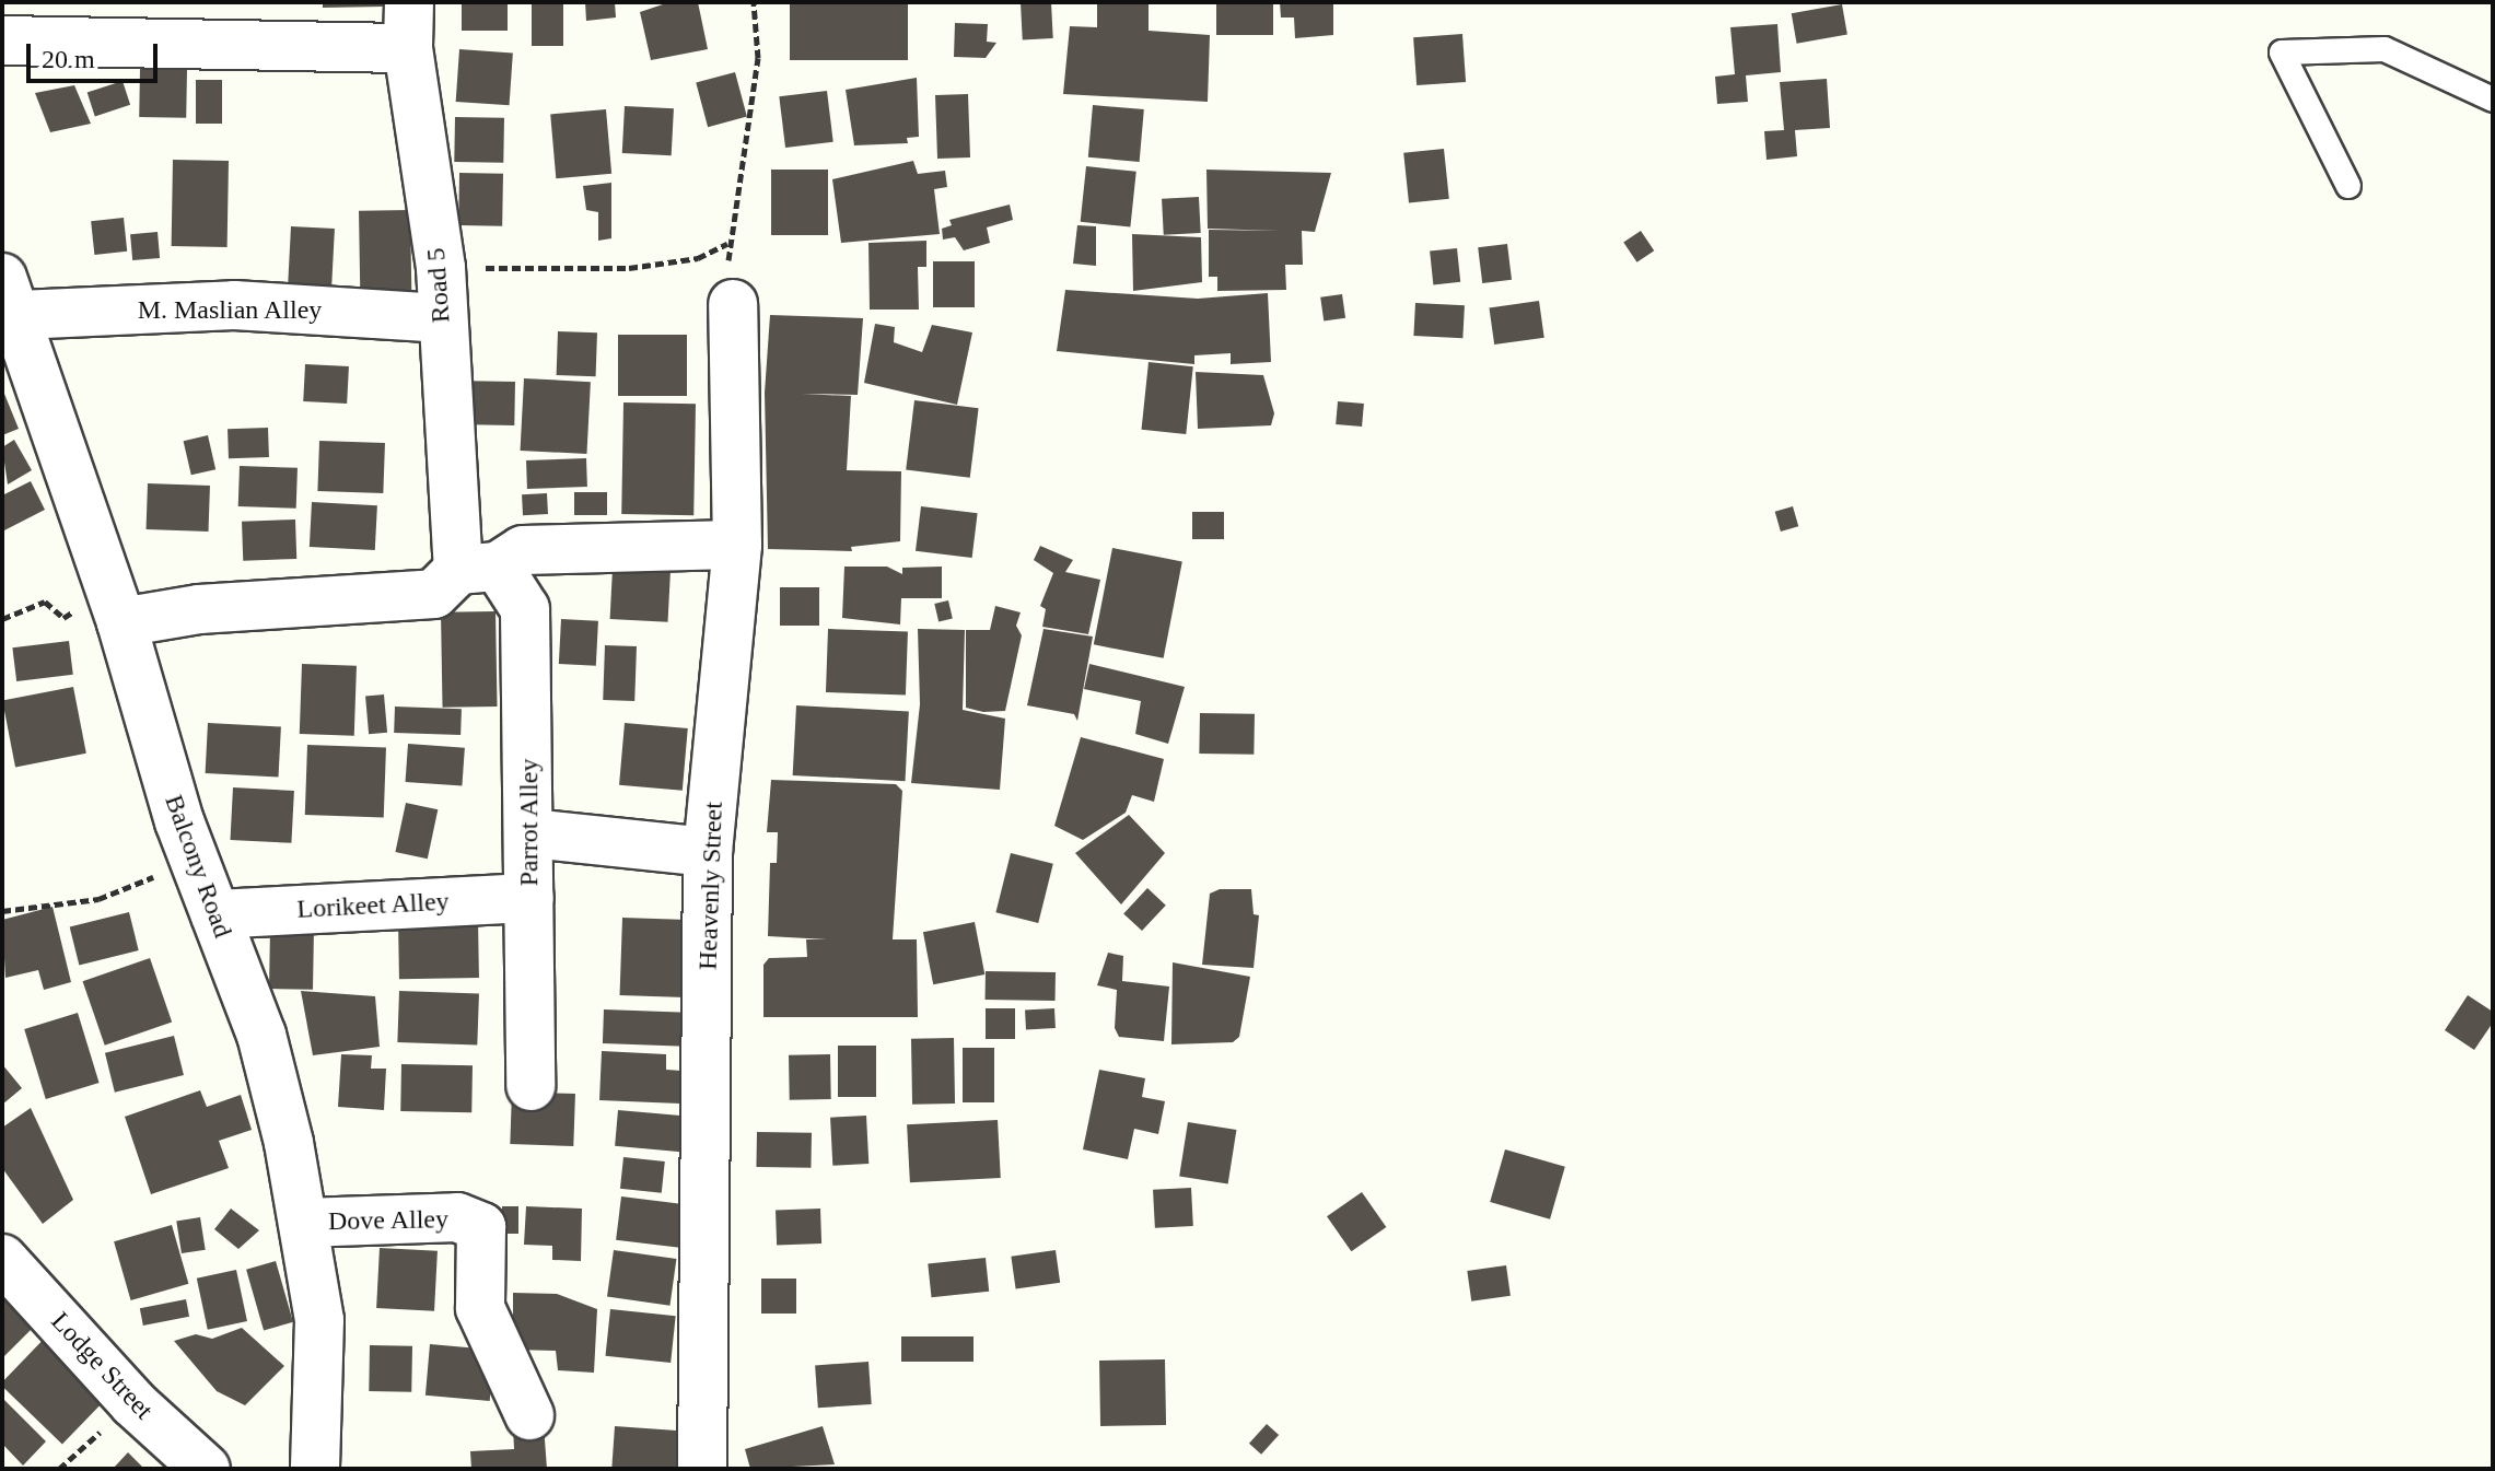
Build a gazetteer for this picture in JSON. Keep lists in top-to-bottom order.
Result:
{
  "streets": {
    "street": [
      "Road 5",
      "M. Maslian Alley",
      "Parrot Alley",
      "Balcony Road",
      "Heavenly Street",
      "Lorikeet Alley",
      "Dove Alley",
      "Lodge Street"
    ]
  },
  "crossings": [
    ["Road 5", "M. Maslian Alley"],
    ["Road 5", "Parrot Alley"],
    ["M. Maslian Alley", "Balcony Road"],
    ["Parrot Alley", "Lorikeet Alley"],
    ["Balcony Road", "Lorikeet Alley"],
    ["Balcony Road", "Dove Alley"]
  ],
  "scale_bar": "20 m"
}
